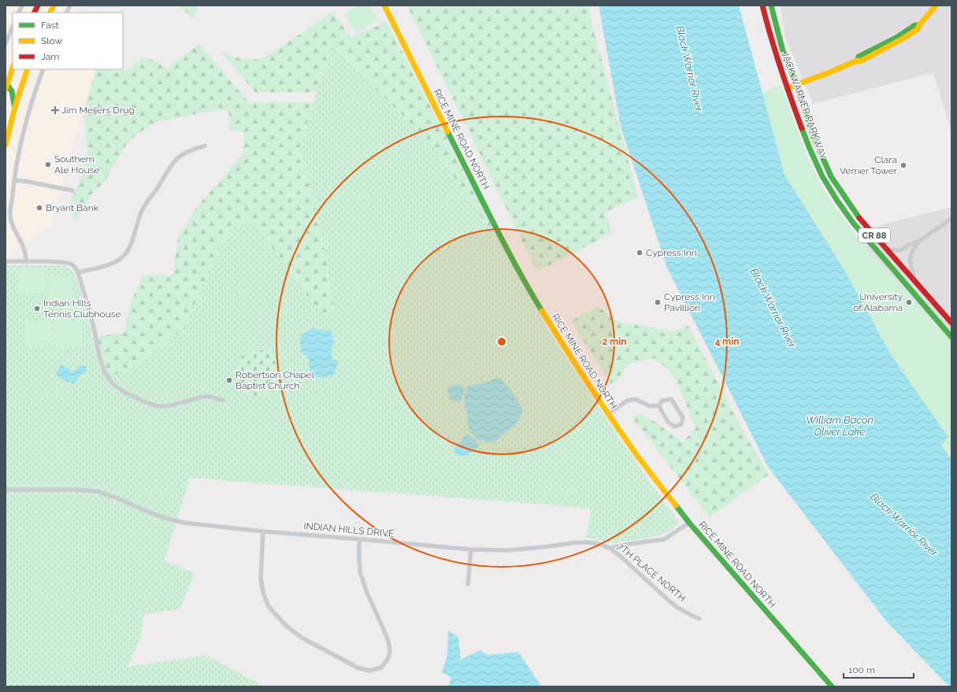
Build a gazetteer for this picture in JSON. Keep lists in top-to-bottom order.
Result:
{
  "streets": {
    "main road": ["JACK WARNER PARKWAY", "RICE MINE ROAD NORTH", "CR 88"],
    "street": ["INDIAN HILLS DRIVE", "7TH PLACE NORTH"]
  },
  "crossings": [
    ["RICE MINE ROAD NORTH", "INDIAN HILLS DRIVE"],
    ["INDIAN HILLS DRIVE", "7TH PLACE NORTH"]
  ],
  "water": ["Black Warrior River", "William Bacon Oliver Lake"],
  "places": {
    "health": ["Jim Meijers Drug"],
    "other": [
      "Southern Ale House",
      "Clara Verner Tower",
      "Bryant Bank",
      "Cypress Inn",
      "Cypress Inn Pavillion",
      "University of Alabama",
      "Indian Hills Tennis Clubhouse",
      "Robertson Chapel Baptist Church"
    ]
  },
  "legend": ["Fast", "Slow", "Jam"],
  "scale_bar": "100 m",
  "rings": ["2 min", "4 min"]
}
